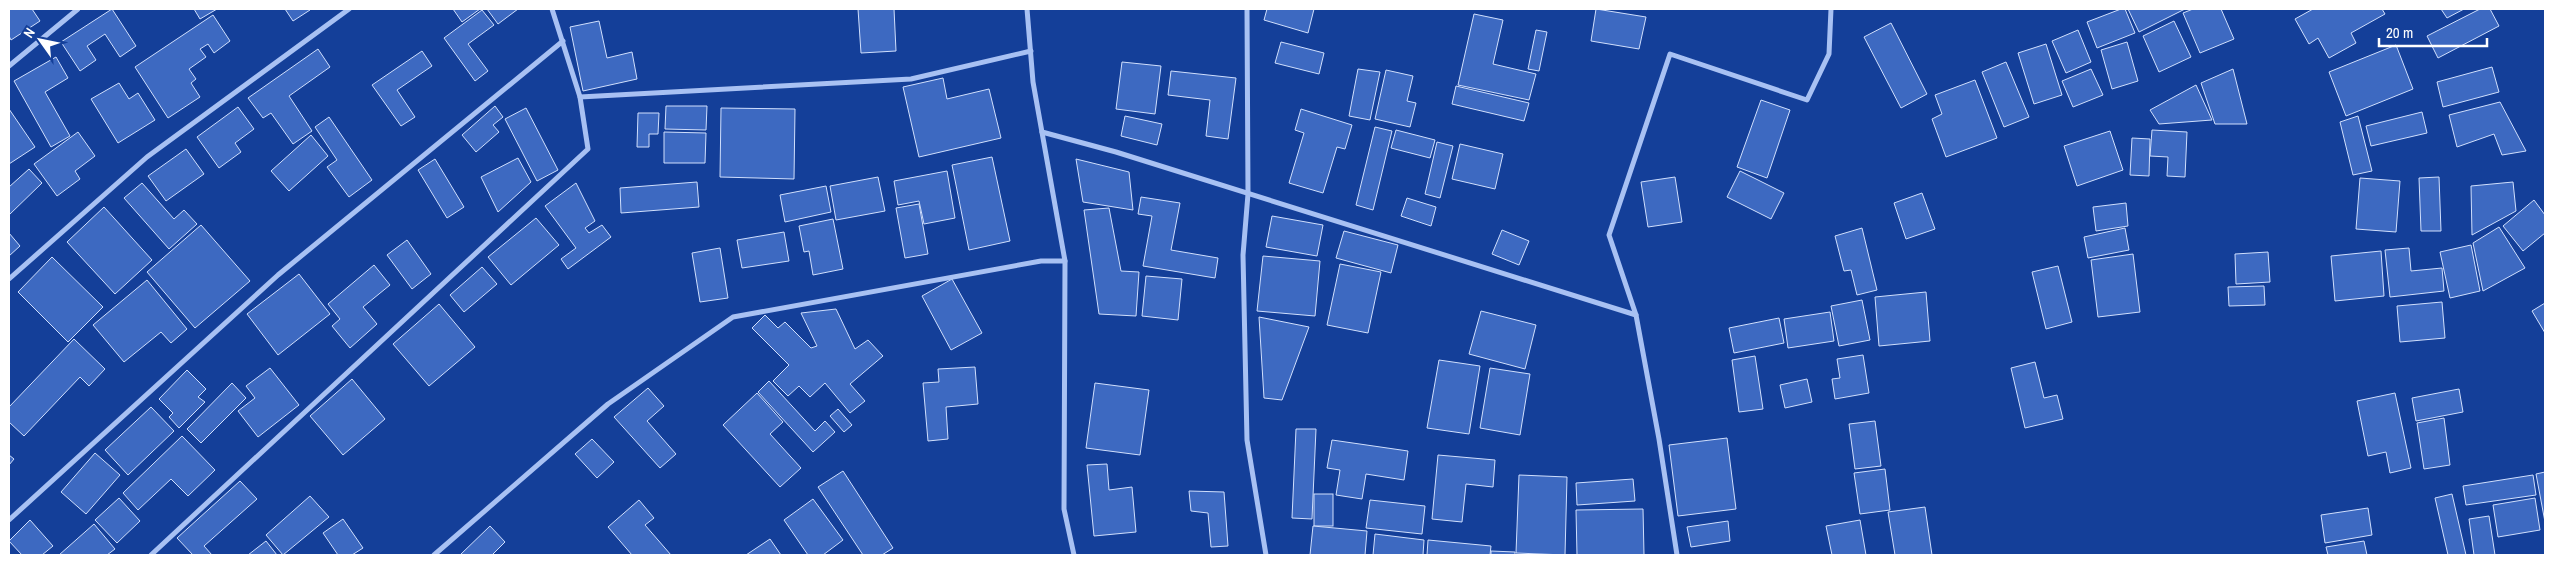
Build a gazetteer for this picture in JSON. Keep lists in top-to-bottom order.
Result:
{
  "scale_bar": "20 m",
  "north": "top left"
}
